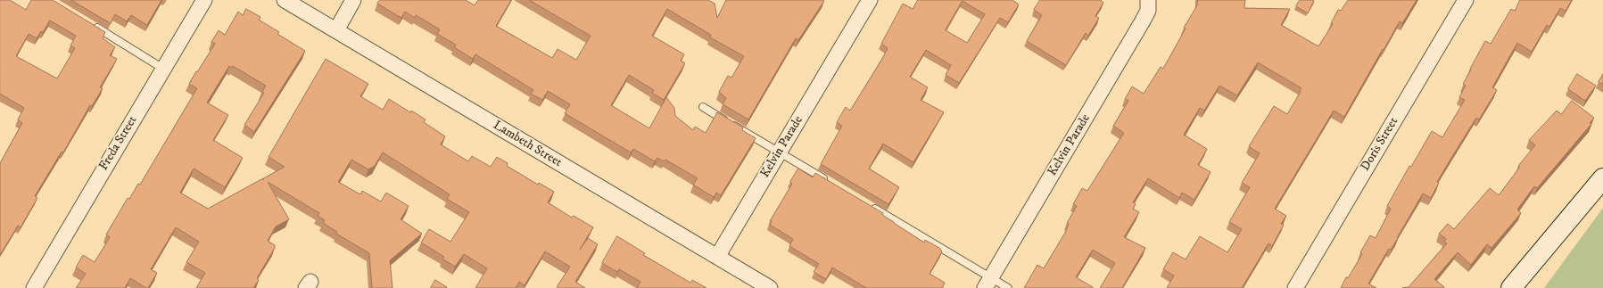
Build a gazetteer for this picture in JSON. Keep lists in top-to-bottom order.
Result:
{
  "streets": {
    "street": [
      "Freda Street",
      "Lambeth Street",
      "Doris Street",
      "Kelvin Parade"
    ]
  },
  "crossings": [
    ["Lambeth Street", "Kelvin Parade"]
  ]
}
